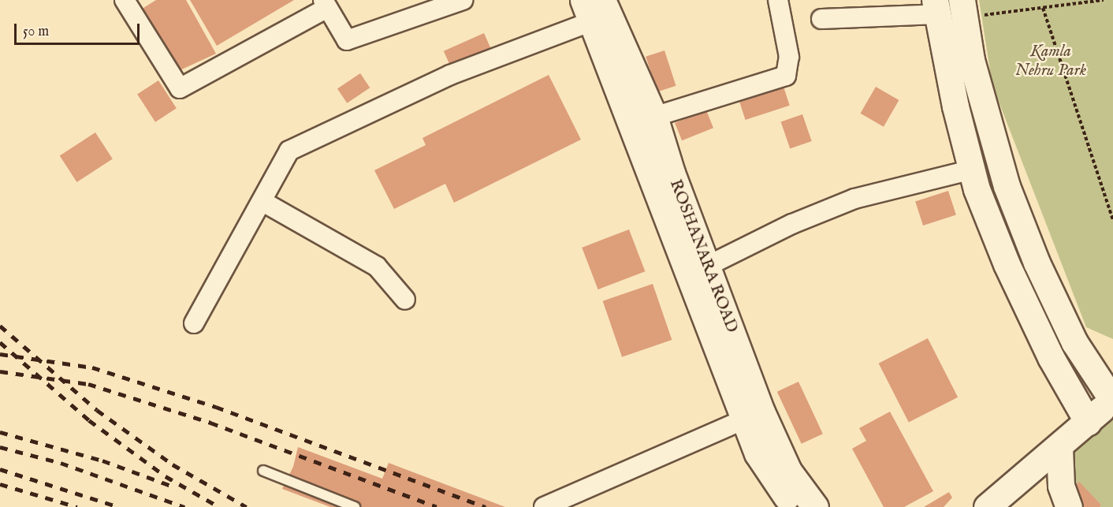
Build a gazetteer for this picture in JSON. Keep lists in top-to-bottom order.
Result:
{
  "streets": {
    "street": ["ROSHANARA ROAD"]
  },
  "parks": ["Kamla Nehru Park"],
  "scale_bar": "50 m"
}
